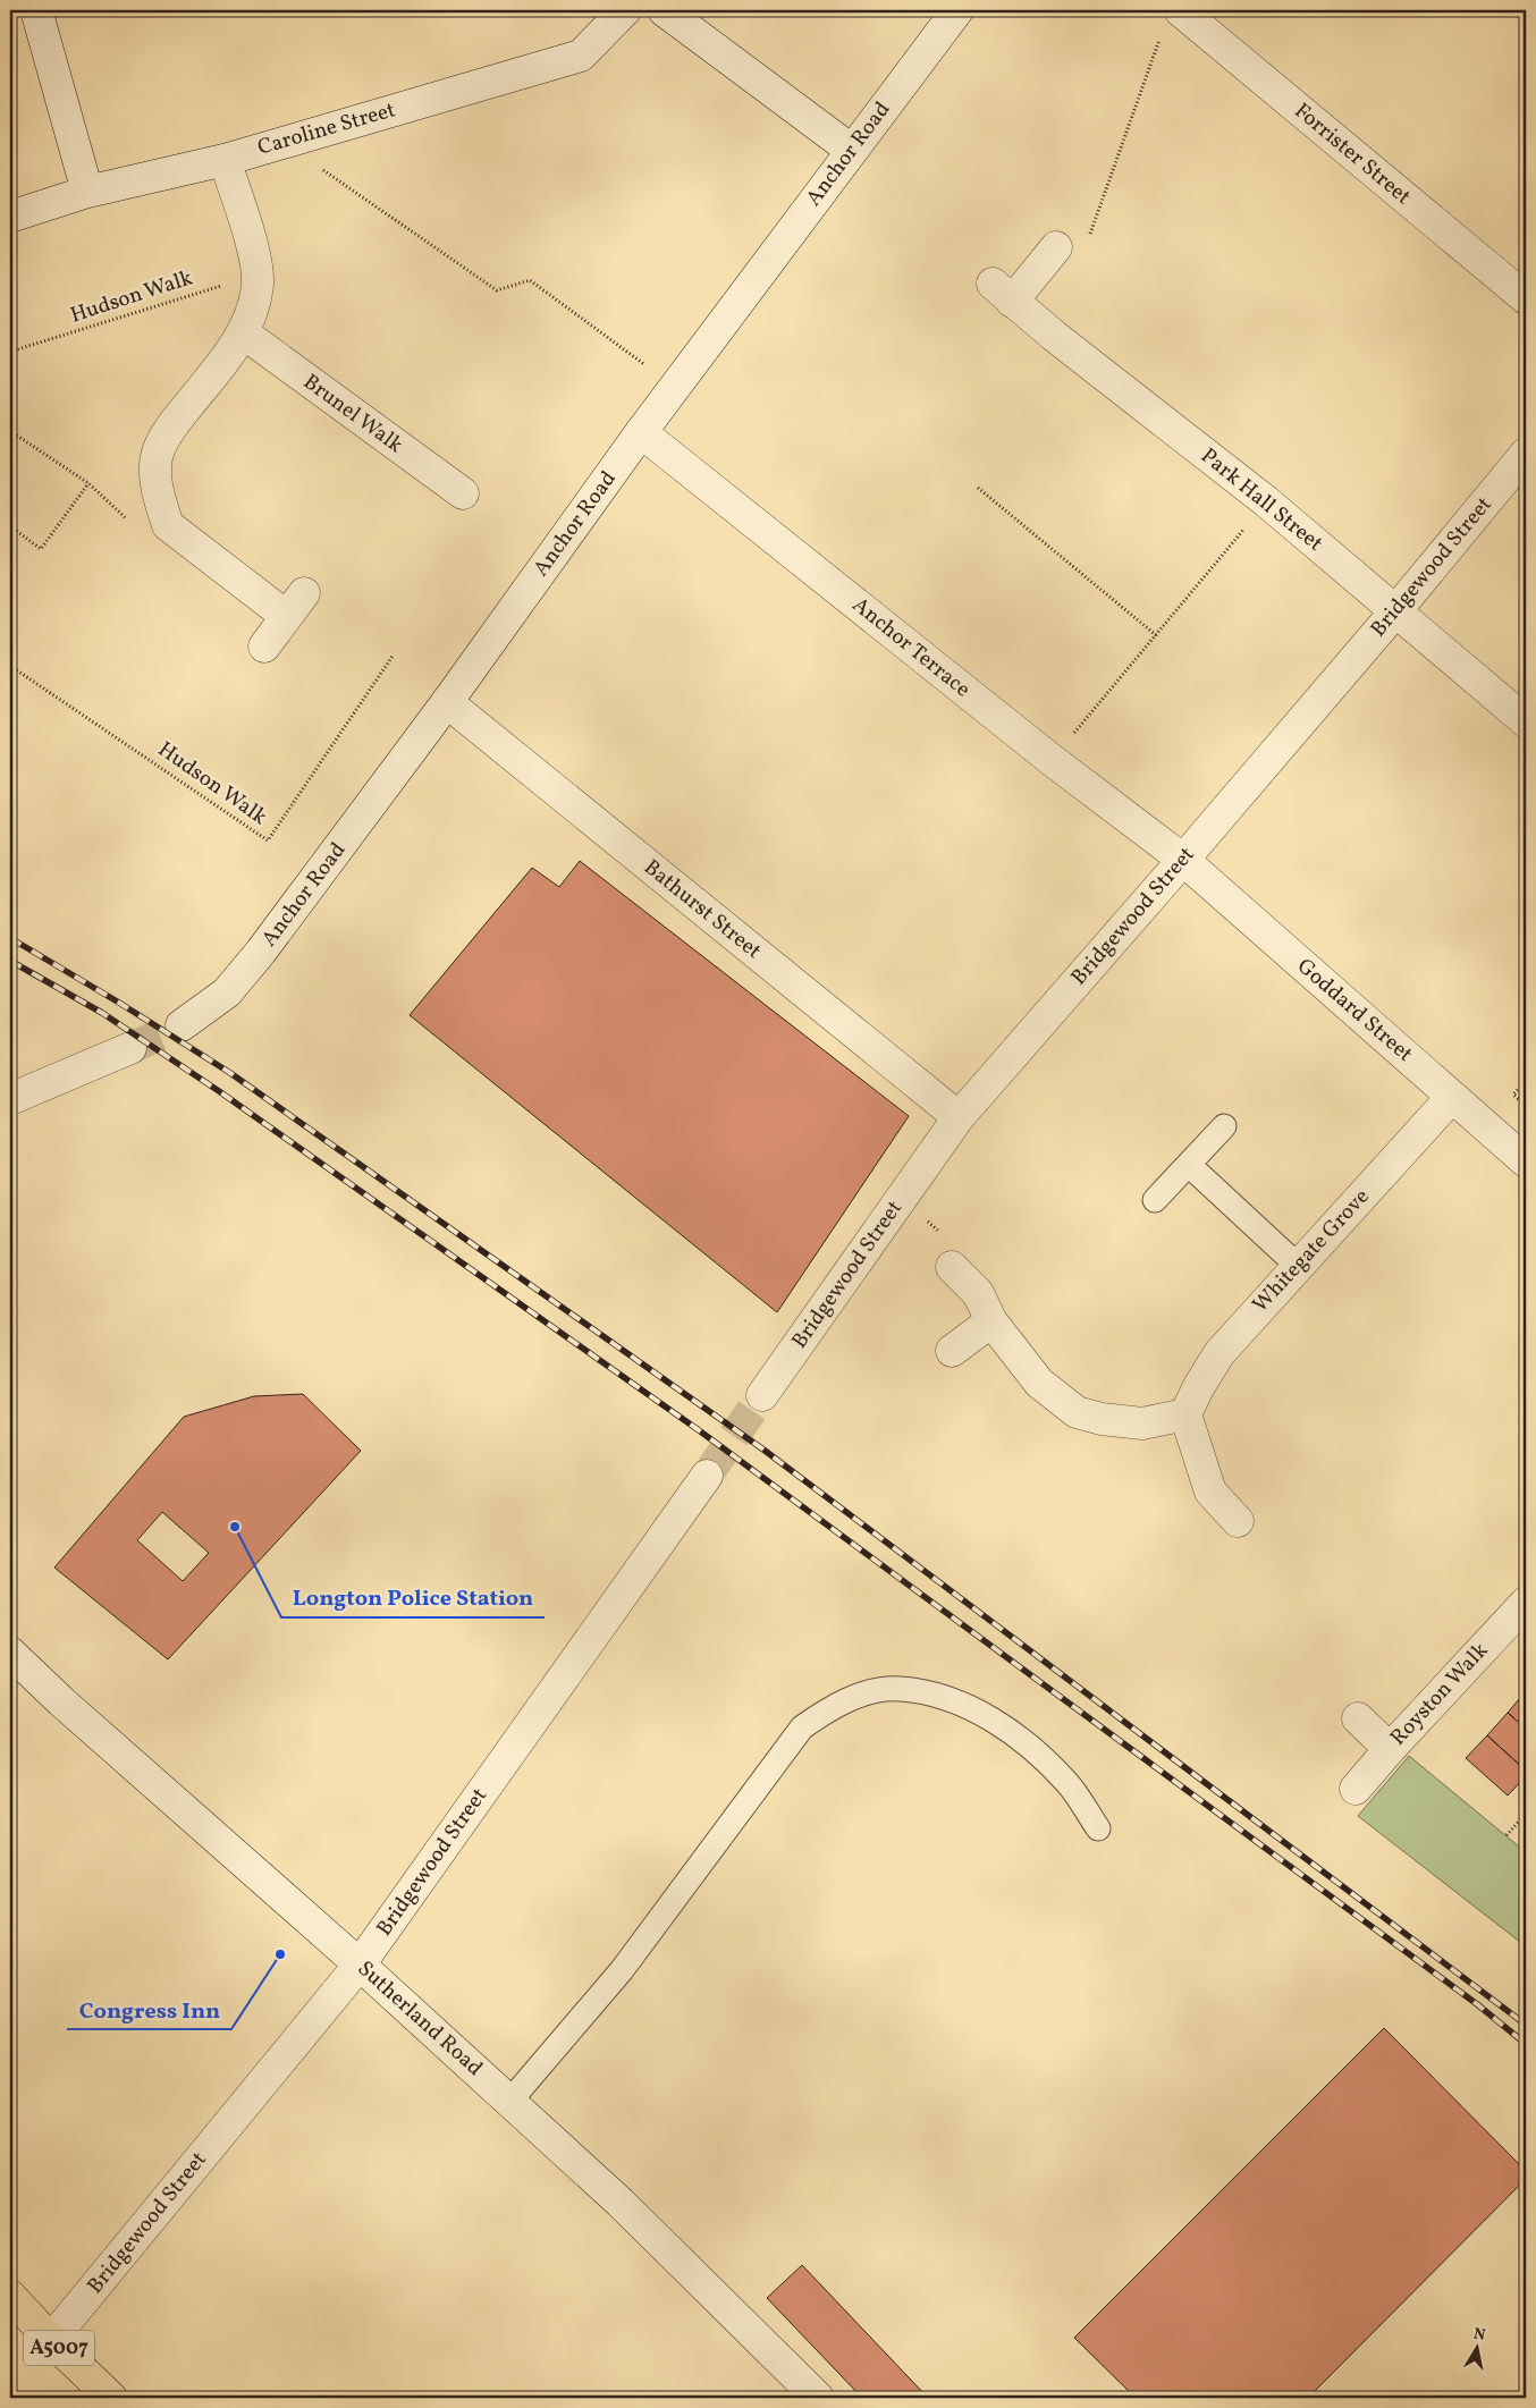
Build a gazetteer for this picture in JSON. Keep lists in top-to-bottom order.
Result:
{
  "streets": {
    "main road": ["A5007"],
    "street": [
      "Caroline Street",
      "Anchor Road",
      "Forrister Street",
      "Brunel Walk",
      "Park Hall Street",
      "Bridgewood Street",
      "Anchor Terrace",
      "Bathurst Street",
      "Goddard Street",
      "Whitegate Grove",
      "Royston Walk",
      "Sutherland Road"
    ],
    "path": ["Hudson Walk"]
  },
  "crossings": [
    ["Anchor Road", "Anchor Terrace"],
    ["Anchor Road", "Bathurst Street"],
    ["Park Hall Street", "Bridgewood Street"],
    ["Bridgewood Street", "Anchor Terrace"],
    ["Bridgewood Street", "Bathurst Street"],
    ["Bridgewood Street", "Goddard Street"],
    ["Bridgewood Street", "Sutherland Road"],
    ["Bridgewood Street", "A5007"],
    ["Anchor Terrace", "Goddard Street"],
    ["Goddard Street", "Whitegate Grove"]
  ],
  "places": ["Longton Police Station", "Congress Inn"],
  "north": "top"
}
